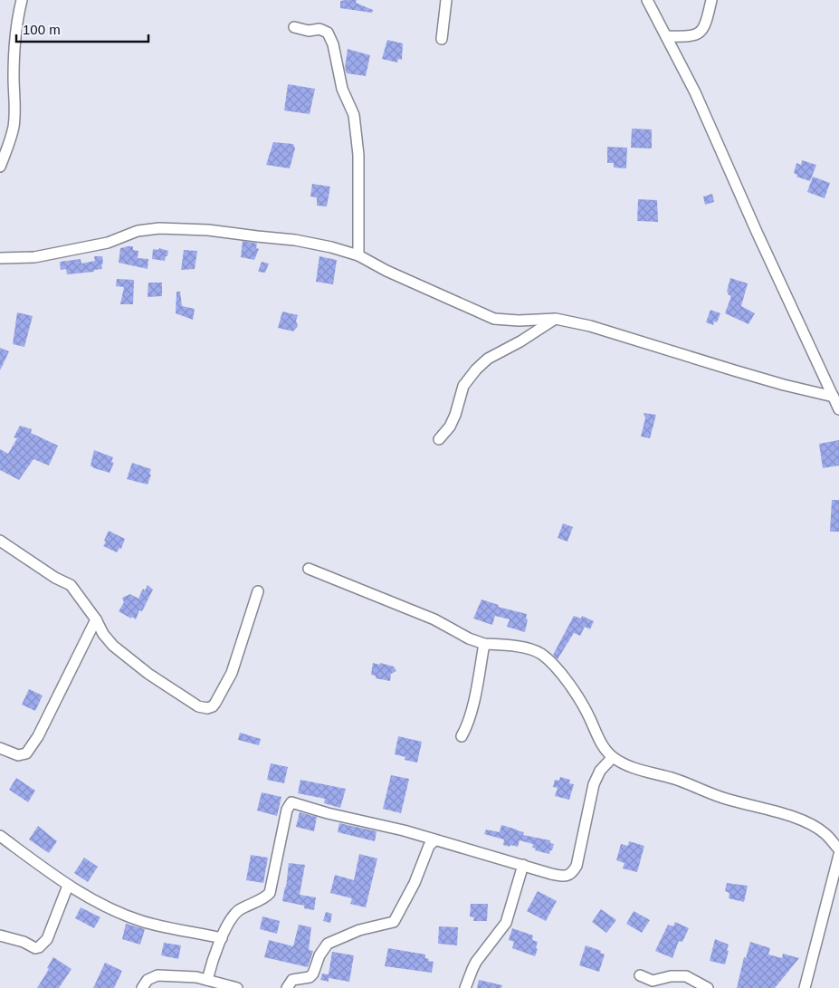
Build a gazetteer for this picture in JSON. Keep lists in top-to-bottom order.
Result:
{
  "scale_bar": "100 m"
}
